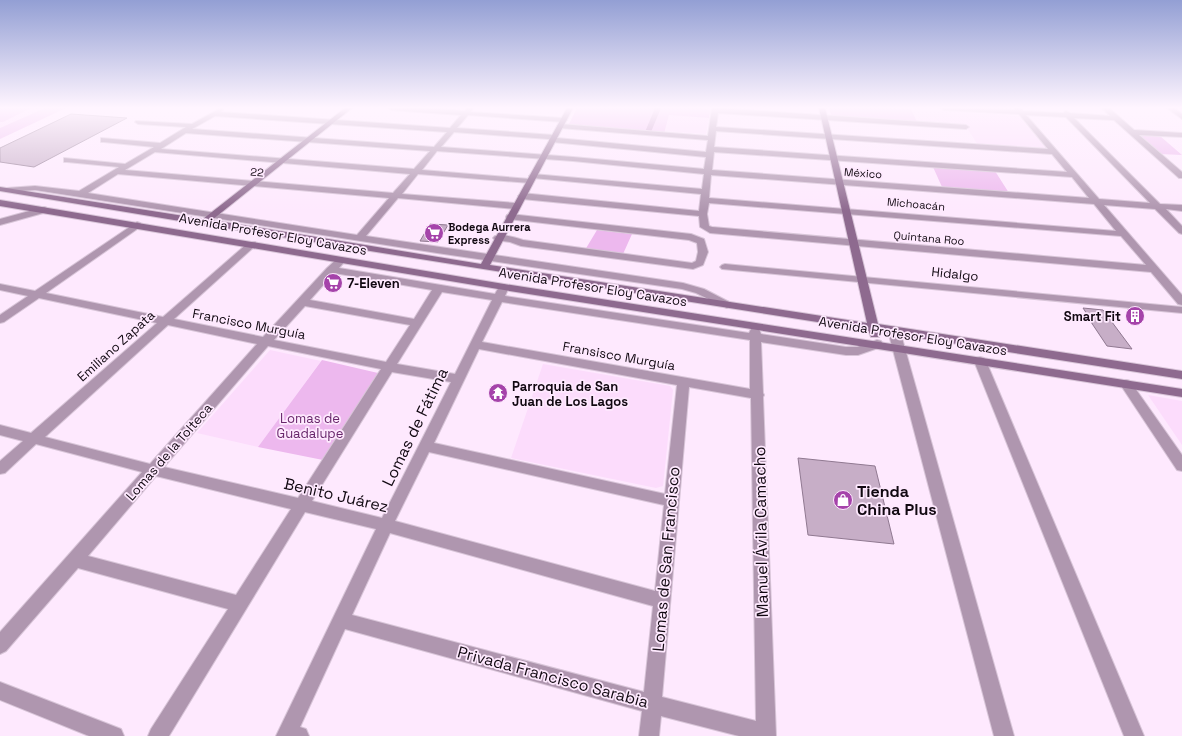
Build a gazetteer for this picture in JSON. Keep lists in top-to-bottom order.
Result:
{
  "streets": {
    "main road": ["Avenida Profesor Eloy Cavazos"],
    "street": [
      "22",
      "México",
      "Michoacán",
      "Quintana Roo",
      "Hidalgo",
      "Francisco Murguía",
      "Emiliano Zapata",
      "Fransisco Murguía",
      "Lomas de Fátima",
      "Lomas de la Tolteca",
      "Benito Juárez",
      "Manuel Ávila Camacho",
      "Lomas de San Francisco",
      "Privada Francisco Sarabia"
    ]
  },
  "crossings": [
    ["Avenida Profesor Eloy Cavazos", "Emiliano Zapata"],
    ["Avenida Profesor Eloy Cavazos", "Lomas de Fátima"],
    ["Avenida Profesor Eloy Cavazos", "Lomas de la Tolteca"],
    ["Avenida Profesor Eloy Cavazos", "Manuel Ávila Camacho"],
    ["Francisco Murguía", "Emiliano Zapata"],
    ["Francisco Murguía", "Lomas de Fátima"],
    ["Francisco Murguía", "Lomas de la Tolteca"],
    ["Emiliano Zapata", "Benito Juárez"],
    ["Fransisco Murguía", "Lomas de Fátima"],
    ["Fransisco Murguía", "Manuel Ávila Camacho"],
    ["Fransisco Murguía", "Lomas de San Francisco"],
    ["Lomas de Fátima", "Benito Juárez"],
    ["Lomas de Fátima", "Privada Francisco Sarabia"],
    ["Lomas de la Tolteca", "Benito Juárez"],
    ["Benito Juárez", "Lomas de San Francisco"],
    ["Manuel Ávila Camacho", "Privada Francisco Sarabia"],
    ["Lomas de San Francisco", "Privada Francisco Sarabia"]
  ],
  "parks": ["Lomas de Guadalupe"],
  "places": {
    "supermarket": ["Bodega Aurrera Express", "7-Eleven"],
    "building": ["Smart Fit"],
    "temple": ["Parroquia de San Juan de Los Lagos"],
    "shop": ["Tienda China Plus"]
  }
}
